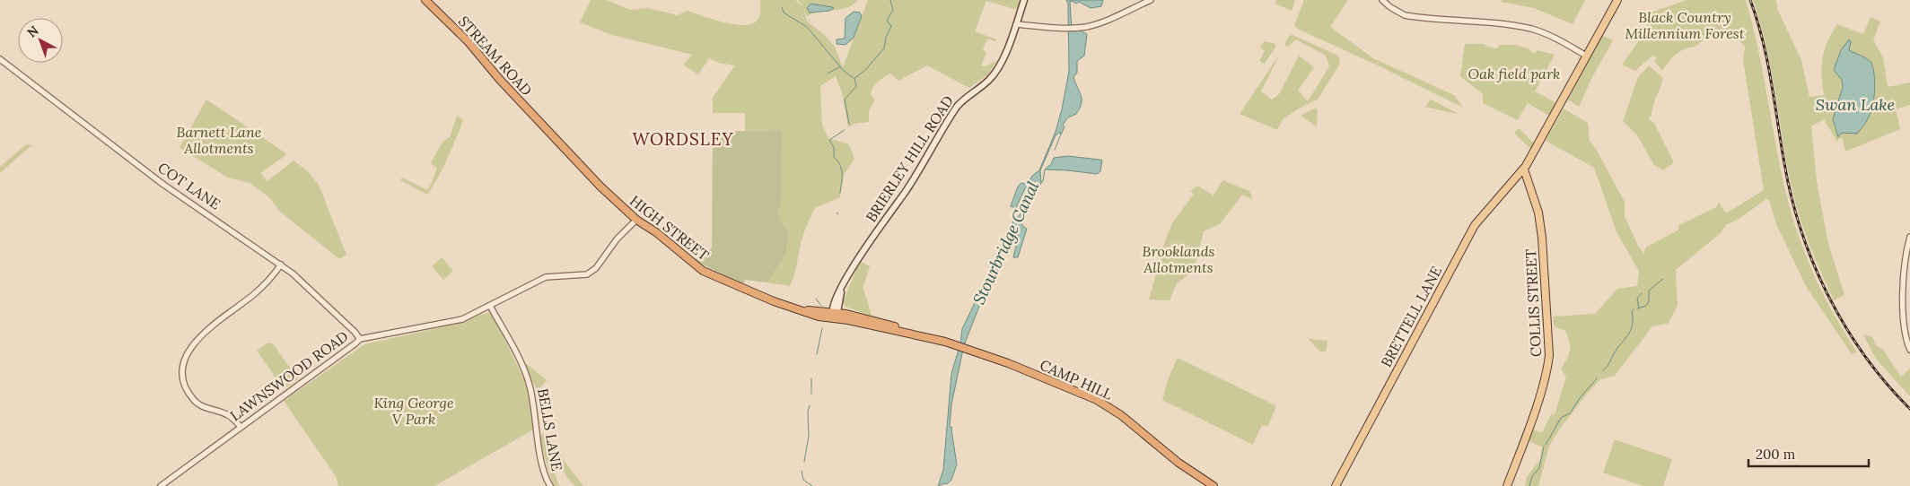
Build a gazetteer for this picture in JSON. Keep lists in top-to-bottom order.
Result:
{
  "streets": {
    "highway": ["STREAM ROAD", "HIGH STREET", "CAMP HILL"],
    "main road": ["BRIERLEY HILL ROAD", "COLLIS STREET", "BRETTELL LANE"],
    "street": ["COT LANE", "LAWNSWOOD ROAD", "BELLS LANE"]
  },
  "crossings": [
    ["STREAM ROAD", "HIGH STREET"],
    ["BRIERLEY HILL ROAD", "HIGH STREET"],
    ["COT LANE", "LAWNSWOOD ROAD"],
    ["HIGH STREET", "LAWNSWOOD ROAD"],
    ["HIGH STREET", "CAMP HILL"],
    ["COLLIS STREET", "BRETTELL LANE"],
    ["LAWNSWOOD ROAD", "BELLS LANE"]
  ],
  "districts": ["WORDSLEY"],
  "water": ["Swan Lake", "Stourbridge Canal"],
  "parks": [
    "Black Country Millennium Forest",
    "Oak field park",
    "Barnett Lane Allotments",
    "Brooklands Allotments",
    "King George V Park"
  ],
  "scale_bar": "200 m",
  "north": "top left"
}
